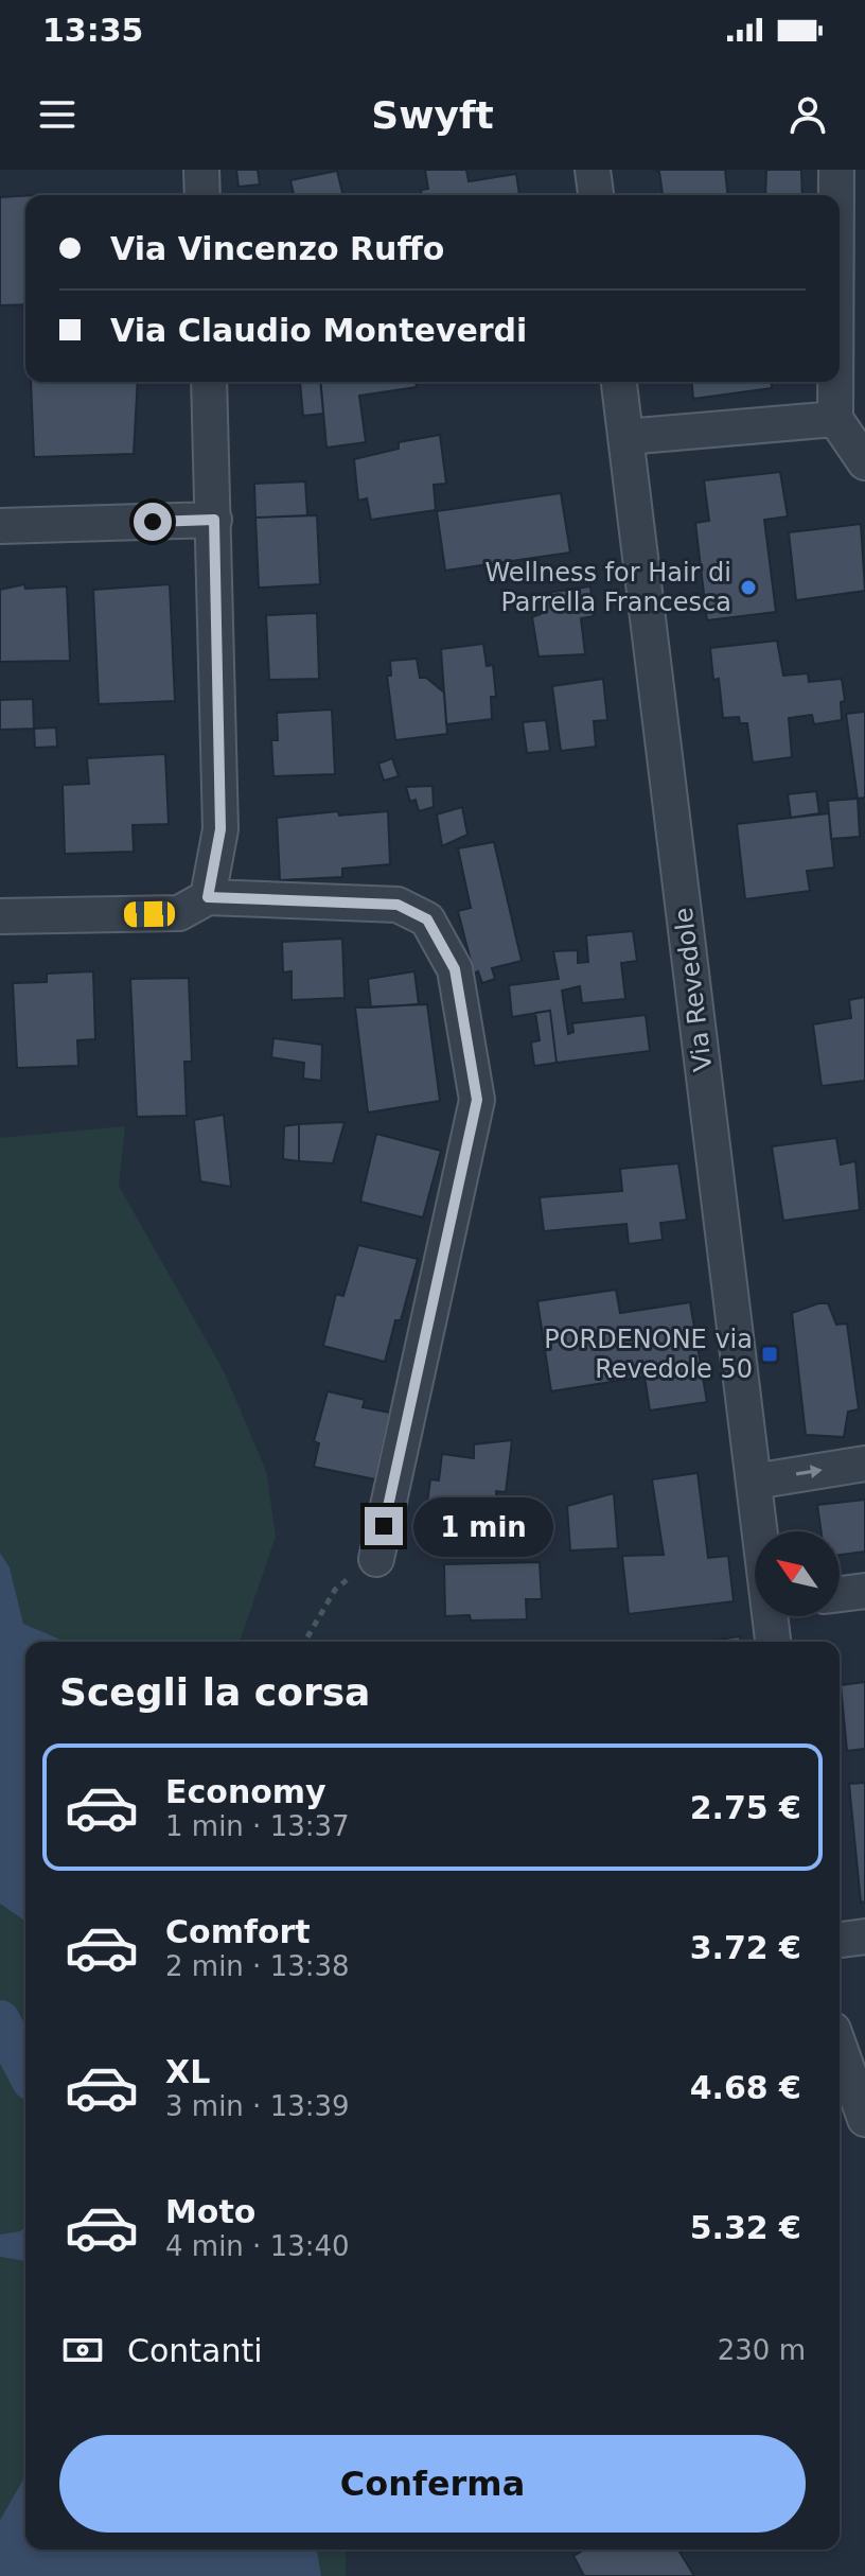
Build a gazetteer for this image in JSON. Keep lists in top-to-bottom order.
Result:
{
  "streets": {
    "street": ["Via Revedole"]
  },
  "places": {
    "other": ["Wellness for Hair di Parrella Francesca"],
    "transit": ["PORDENONE via Revedole 50"]
  },
  "north": "top left",
  "page": {
    "status": "13:35",
    "header": "Swyft",
    "banner": ["Via Vincenzo Ruffo", "Via Claudio Monteverdi"],
    "bubble": "1 min",
    "heading": "Scegli la corsa",
    "list": [
      {
        "name": "Economy",
        "note": "1 min · 13:37",
        "value": "2.75 €"
      },
      {
        "name": "Comfort",
        "note": "2 min · 13:38",
        "value": "3.72 €"
      },
      {
        "name": "XL",
        "note": "3 min · 13:39",
        "value": "4.68 €"
      },
      {
        "name": "Moto",
        "note": "4 min · 13:40",
        "value": "5.32 €"
      }
    ],
    "pay": ["Contanti", "230 m"],
    "buttons": "Conferma"
  }
}
